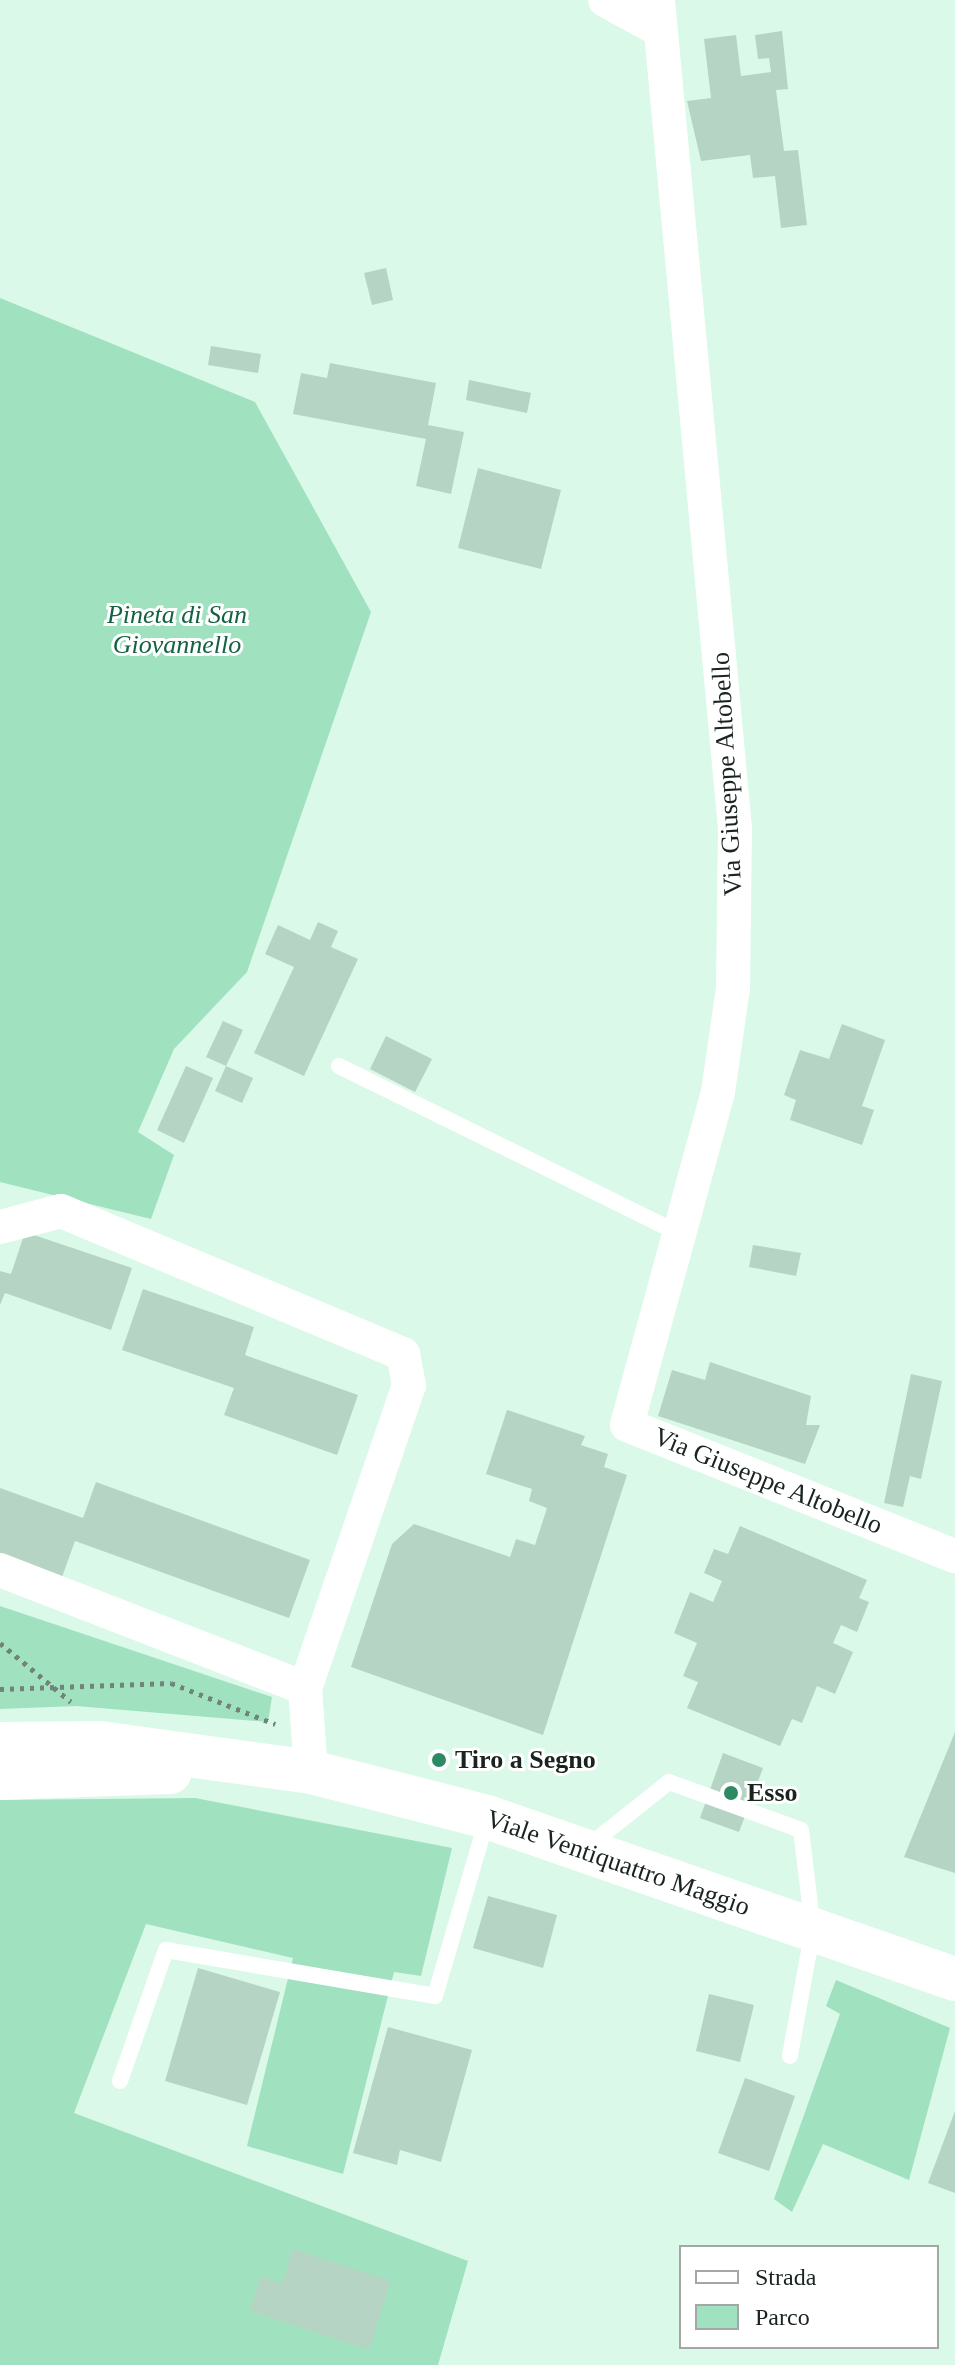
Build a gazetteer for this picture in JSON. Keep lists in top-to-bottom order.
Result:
{
  "streets": {
    "main road": ["Viale Ventiquattro Maggio"],
    "street": ["Via Giuseppe Altobello"]
  },
  "parks": ["Pineta di San Giovannello"],
  "places": ["Tiro a Segno", "Esso"],
  "legend": ["Strada", "Parco"]
}
